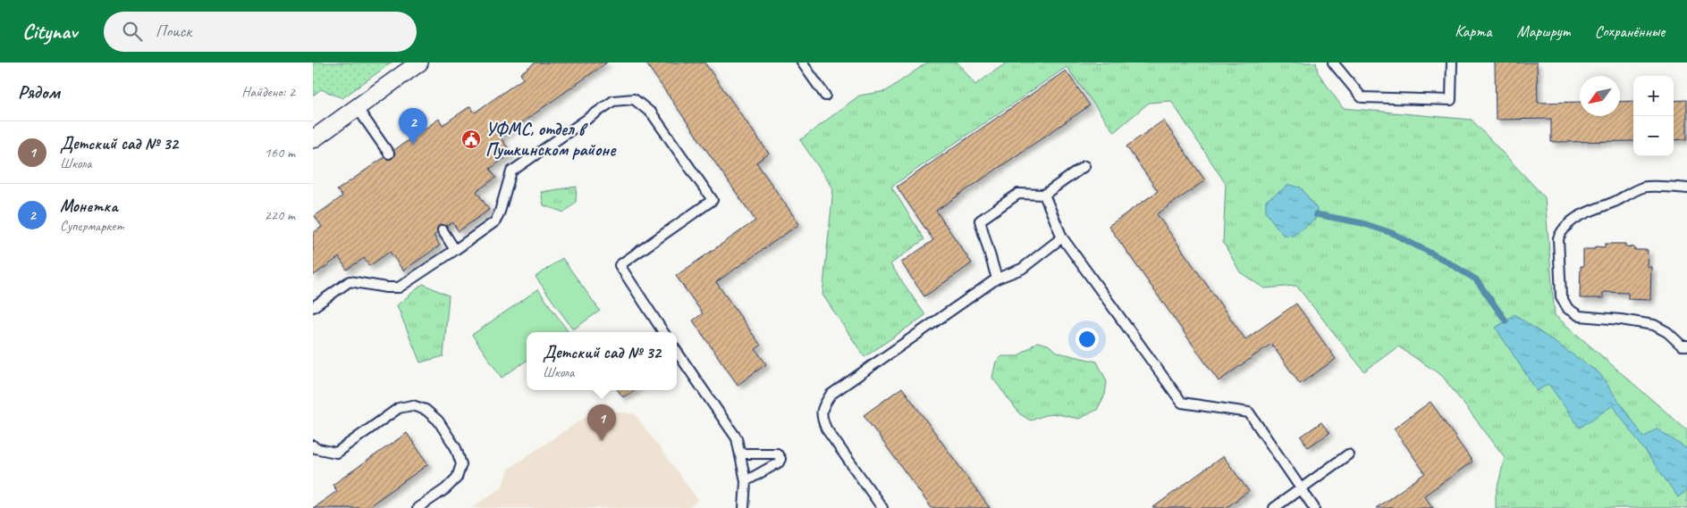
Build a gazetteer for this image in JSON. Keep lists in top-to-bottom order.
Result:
{
  "places": {
    "public building": ["УФМС, отдел в Пушкинском районе"]
  },
  "north": "bottom left",
  "page": {
    "header": "Citynav",
    "search": "Поиск",
    "nav": ["Карта", "Маршрут", "Сохранённые"],
    "heading": ["Рядом", "Найдено: 2"],
    "map_buttons": ["+", "−"],
    "pins": ["2", "1"],
    "list": [
      {
        "mark": "1",
        "name": "Детский сад № 32",
        "note": "Школа",
        "value": "160 m"
      },
      {
        "mark": "2",
        "name": "Монетка",
        "note": "Супермаркет",
        "value": "220 m"
      }
    ],
    "popup": ["Детский сад № 32", "Школа"]
  }
}
